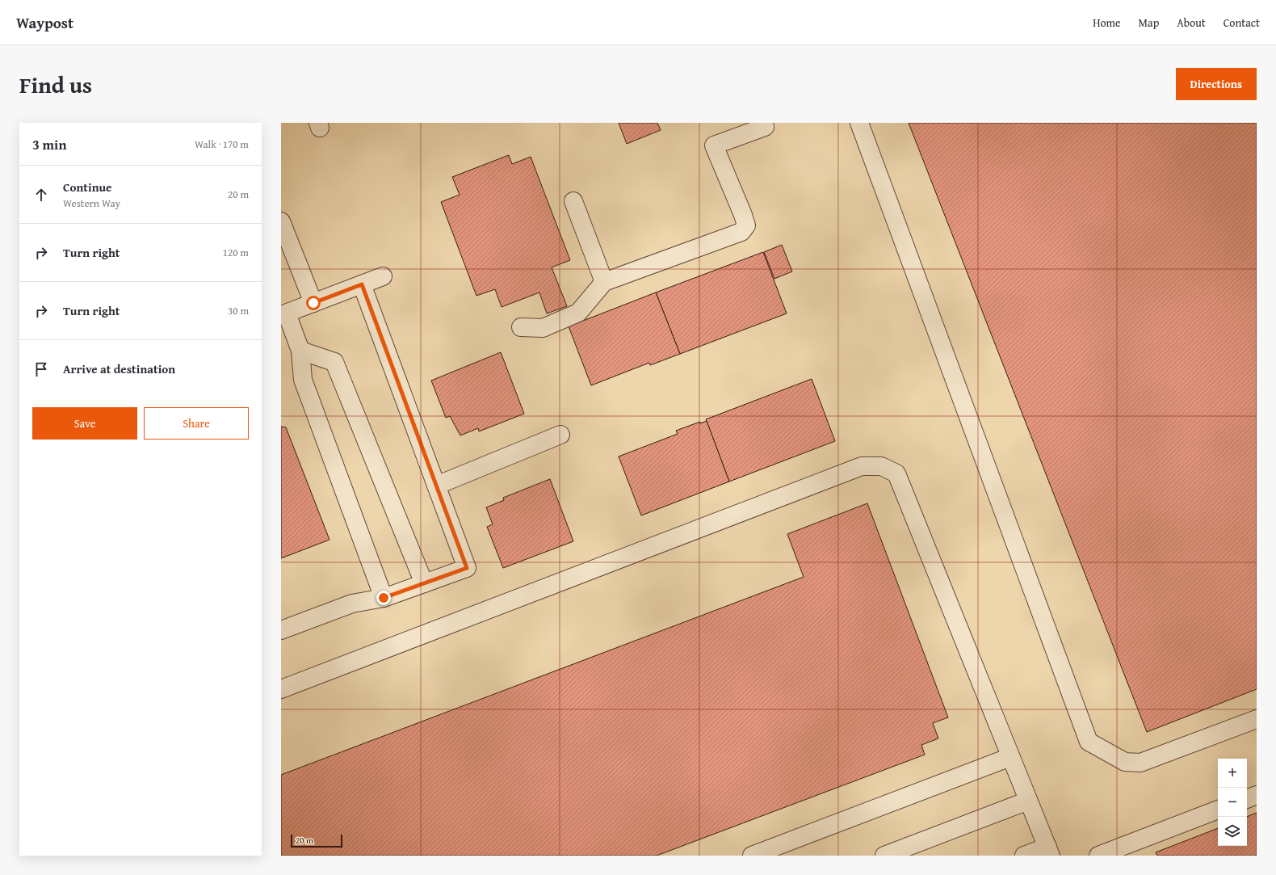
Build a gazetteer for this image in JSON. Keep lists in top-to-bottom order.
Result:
{
  "scale_bar": "20 m",
  "page": {
    "header": "Waypost",
    "nav": [
      "Home",
      "Map",
      "About",
      "Contact"
    ],
    "title": "Find us",
    "buttons": [
      "Directions",
      ["Save", "Share"]
    ],
    "heading": ["3 min", "Walk · 170 m"],
    "list": [
      ["Continue", "Western Way", "20 m"],
      ["Turn right", "120 m"],
      ["Turn right", "30 m"],
      "Arrive at destination"
    ],
    "map_buttons": ["+", "−"],
    "scale": "20 m"
  }
}
